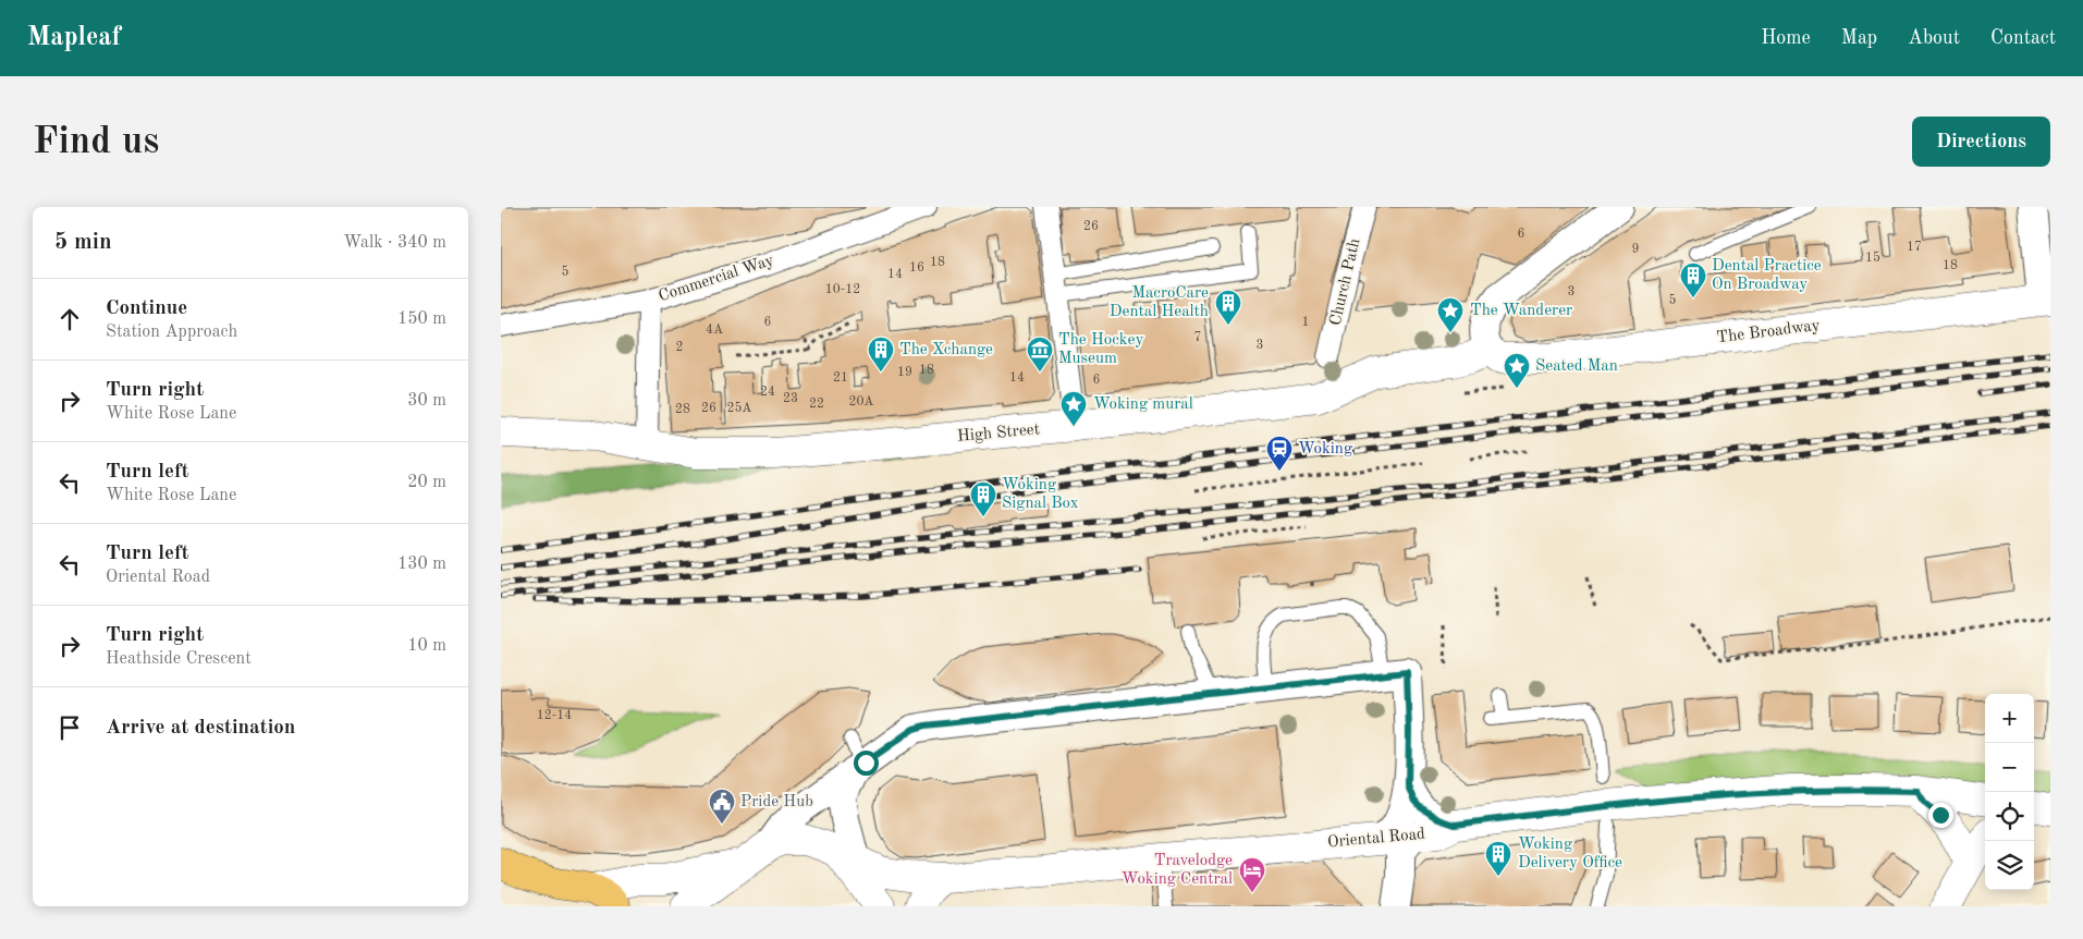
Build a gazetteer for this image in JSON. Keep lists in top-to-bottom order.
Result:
{
  "streets": {
    "street": [
      "Commercial Way",
      "Church Path",
      "The Broadway",
      "High Street",
      "Oriental Road"
    ]
  },
  "crossings": [
    ["The Broadway", "High Street"]
  ],
  "places": {
    "building": [
      "Dental Practice On Broadway",
      "MacroCare Dental Health",
      "The Xchange",
      "Woking Signal Box",
      "Woking Delivery Office"
    ],
    "place": ["The Wanderer", "Seated Man", "Woking mural"],
    "museum": ["The Hockey Museum"],
    "station": ["Woking"],
    "public building": ["Pride Hub"],
    "hotel": ["Travelodge Woking Central"]
  },
  "house_numbers": [
    "26",
    "6",
    "17",
    "9",
    "15",
    "18",
    "18",
    "16",
    "5",
    "14",
    "10-12",
    "3",
    "5",
    "6",
    "1",
    "4A",
    "7",
    "3",
    "2",
    "18",
    "19",
    "21",
    "14",
    "6",
    "24",
    "23",
    "20A",
    "22",
    "26",
    "25A",
    "28",
    "12-14"
  ],
  "page": {
    "header": "Mapleaf",
    "nav": [
      "Home",
      "Map",
      "About",
      "Contact"
    ],
    "buttons": "Directions",
    "title": "Find us",
    "heading": ["5 min", "Walk · 340 m"],
    "list": [
      ["Continue", "Station Approach", "150 m"],
      ["Turn right", "White Rose Lane", "30 m"],
      ["Turn left", "White Rose Lane", "20 m"],
      ["Turn left", "Oriental Road", "130 m"],
      ["Turn right", "Heathside Crescent", "10 m"],
      "Arrive at destination"
    ],
    "map_buttons": ["+", "−"]
  }
}
